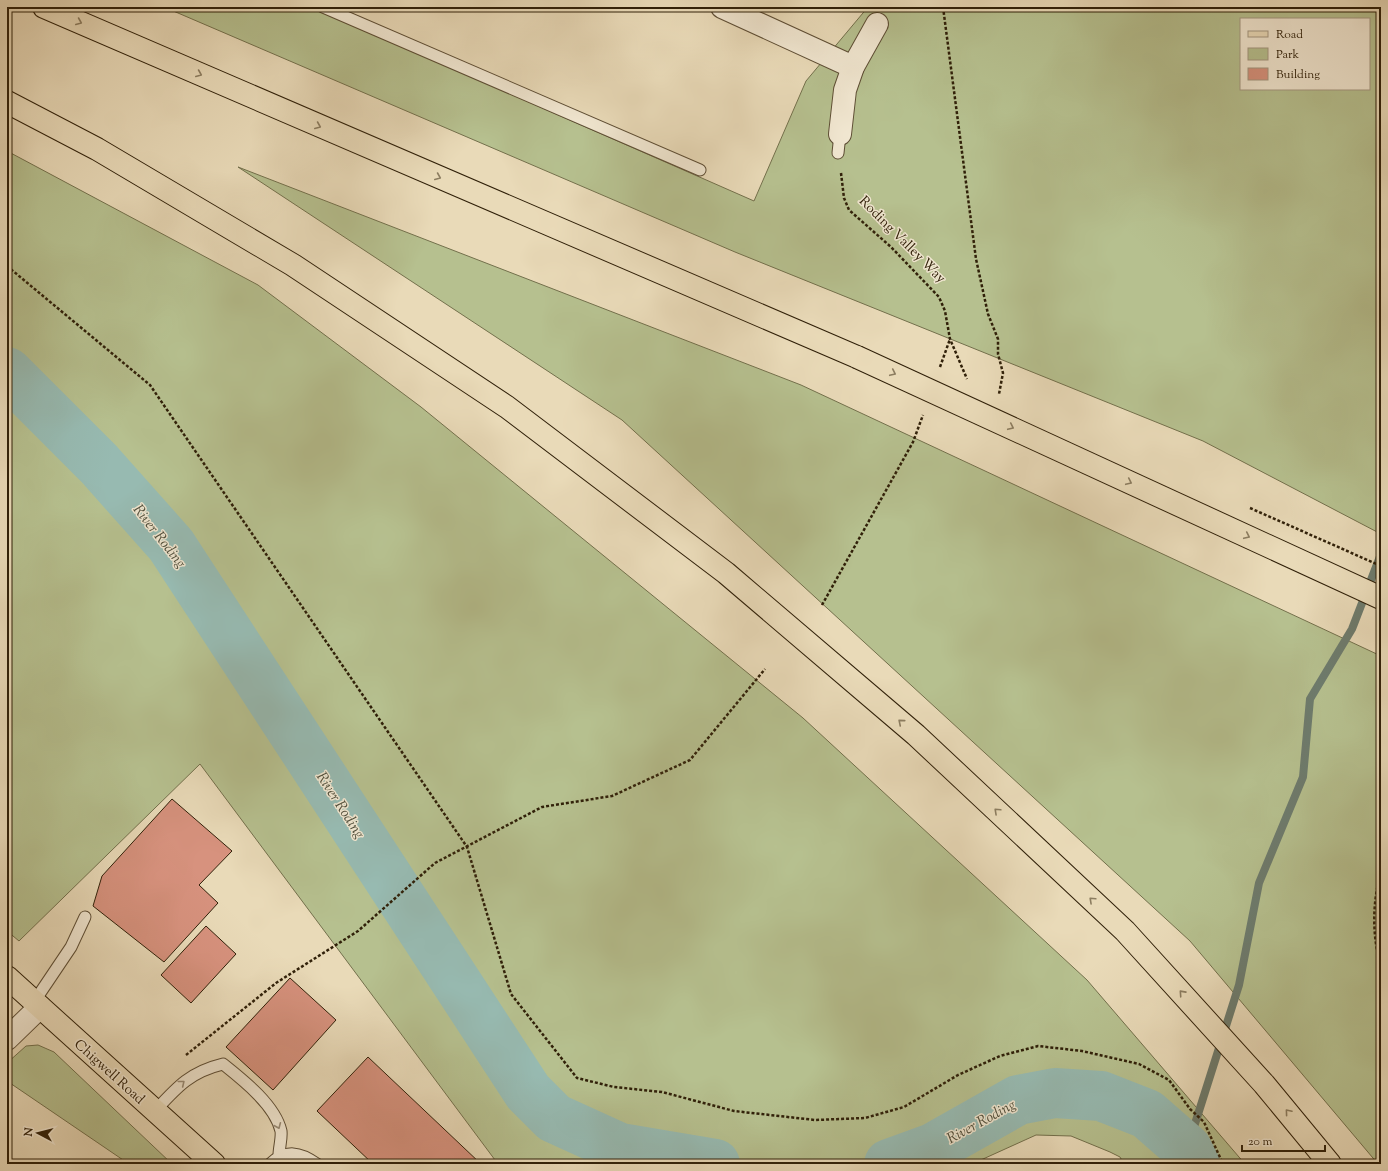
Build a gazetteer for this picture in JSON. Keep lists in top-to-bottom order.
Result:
{
  "streets": {
    "main road": ["Chigwell Road"],
    "path": ["Roding Valley Way"]
  },
  "water": ["River Roding"],
  "legend": ["Road", "Park", "Building"],
  "scale_bar": "20 m",
  "north": "left"
}
